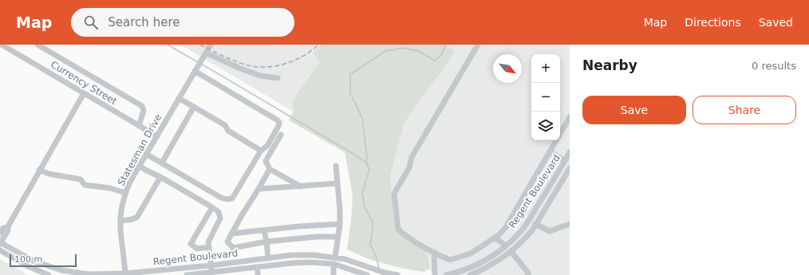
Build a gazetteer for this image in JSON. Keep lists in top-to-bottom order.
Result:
{
  "streets": {
    "street": ["Currency Street", "Statesman Drive", "Regent Boulevard"]
  },
  "crossings": [
    ["Currency Street", "Statesman Drive"],
    ["Statesman Drive", "Regent Boulevard"]
  ],
  "scale_bar": "100 m",
  "north": "bottom right",
  "page": {
    "header": "Map",
    "search": "Search here",
    "nav": ["Map", "Directions", "Saved"],
    "heading": ["Nearby", "0 results"],
    "map_buttons": ["+", "−"],
    "buttons": ["Save", "Share"],
    "scale": "100 m"
  }
}
